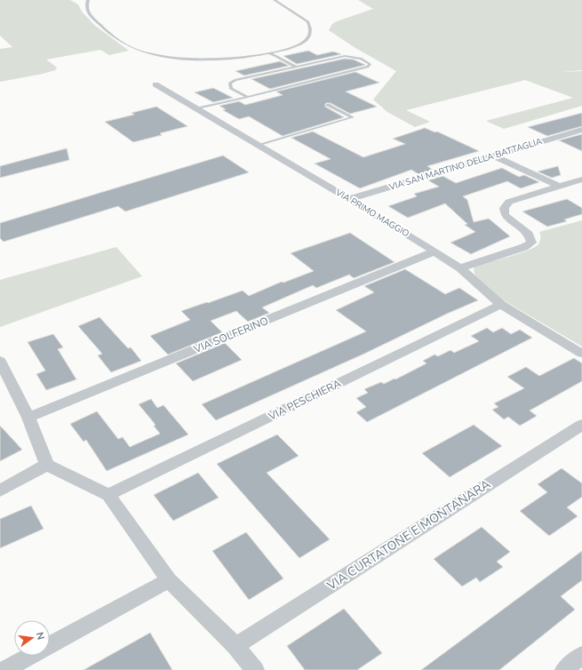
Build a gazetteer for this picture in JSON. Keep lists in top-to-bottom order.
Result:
{
  "streets": {
    "street": [
      "VIA SAN MARTINO DELLA BATTAGLIA",
      "VIA PRIMO MAGGIO",
      "VIA SOLFERINO",
      "VIA PESCHIERA",
      "VIA CURTATONE E MONTANARA"
    ]
  },
  "crossings": [
    ["VIA SAN MARTINO DELLA BATTAGLIA", "VIA PRIMO MAGGIO"],
    ["VIA PRIMO MAGGIO", "VIA SOLFERINO"],
    ["VIA PRIMO MAGGIO", "VIA PESCHIERA"]
  ],
  "north": "right"
}
